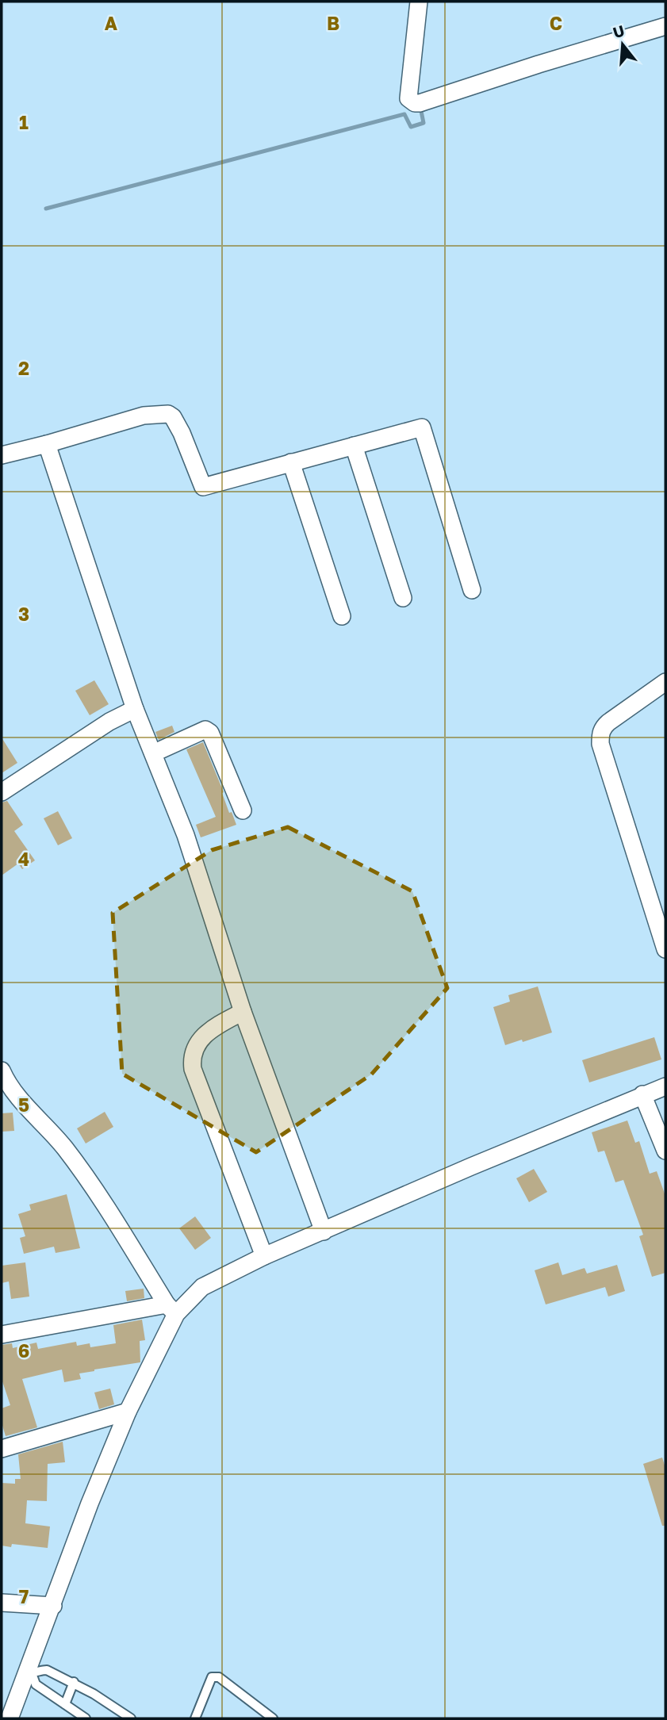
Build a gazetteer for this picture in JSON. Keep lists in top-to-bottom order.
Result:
{
  "north": "top",
  "grid": {
    "columns": ["A", "B", "C"],
    "rows": [
      "1",
      "2",
      "3",
      "4",
      "5",
      "6",
      "7"
    ]
  }
}
